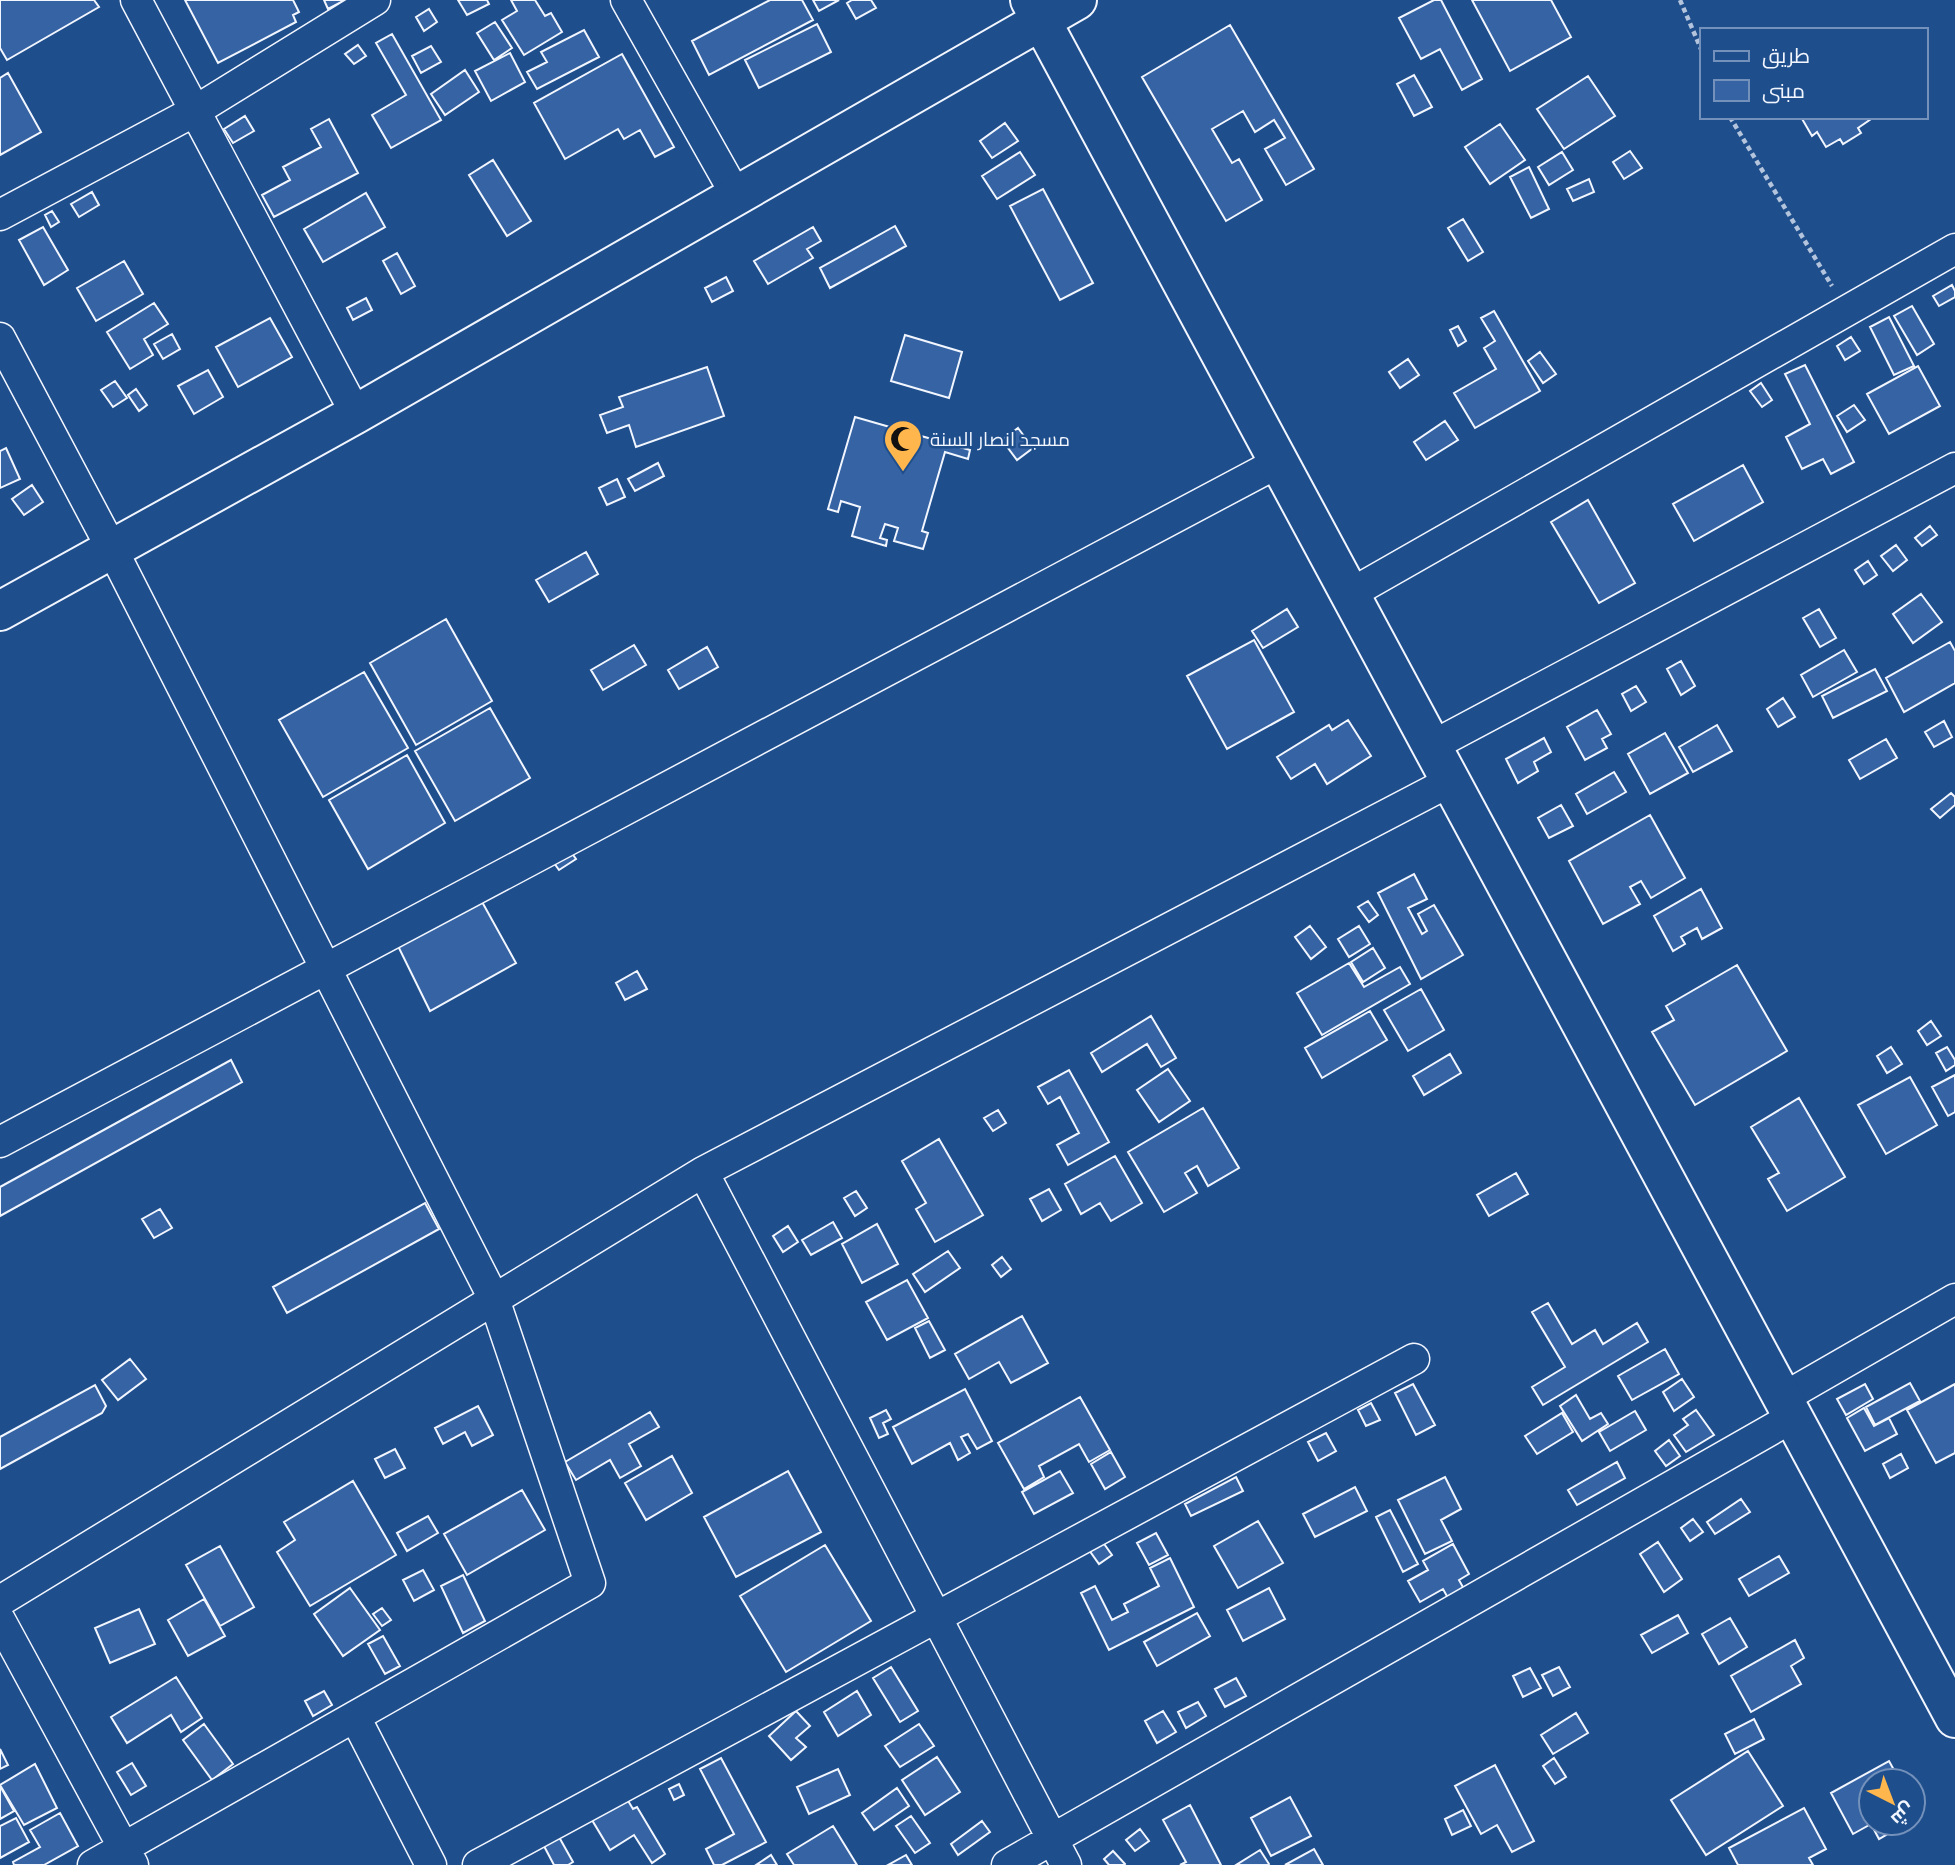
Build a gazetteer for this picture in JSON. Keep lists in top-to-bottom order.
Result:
{
  "places": {
    "mosque": ["مسجد انصار السنة"]
  },
  "legend": ["طريق", "مبنى"],
  "north": "bottom right"
}
